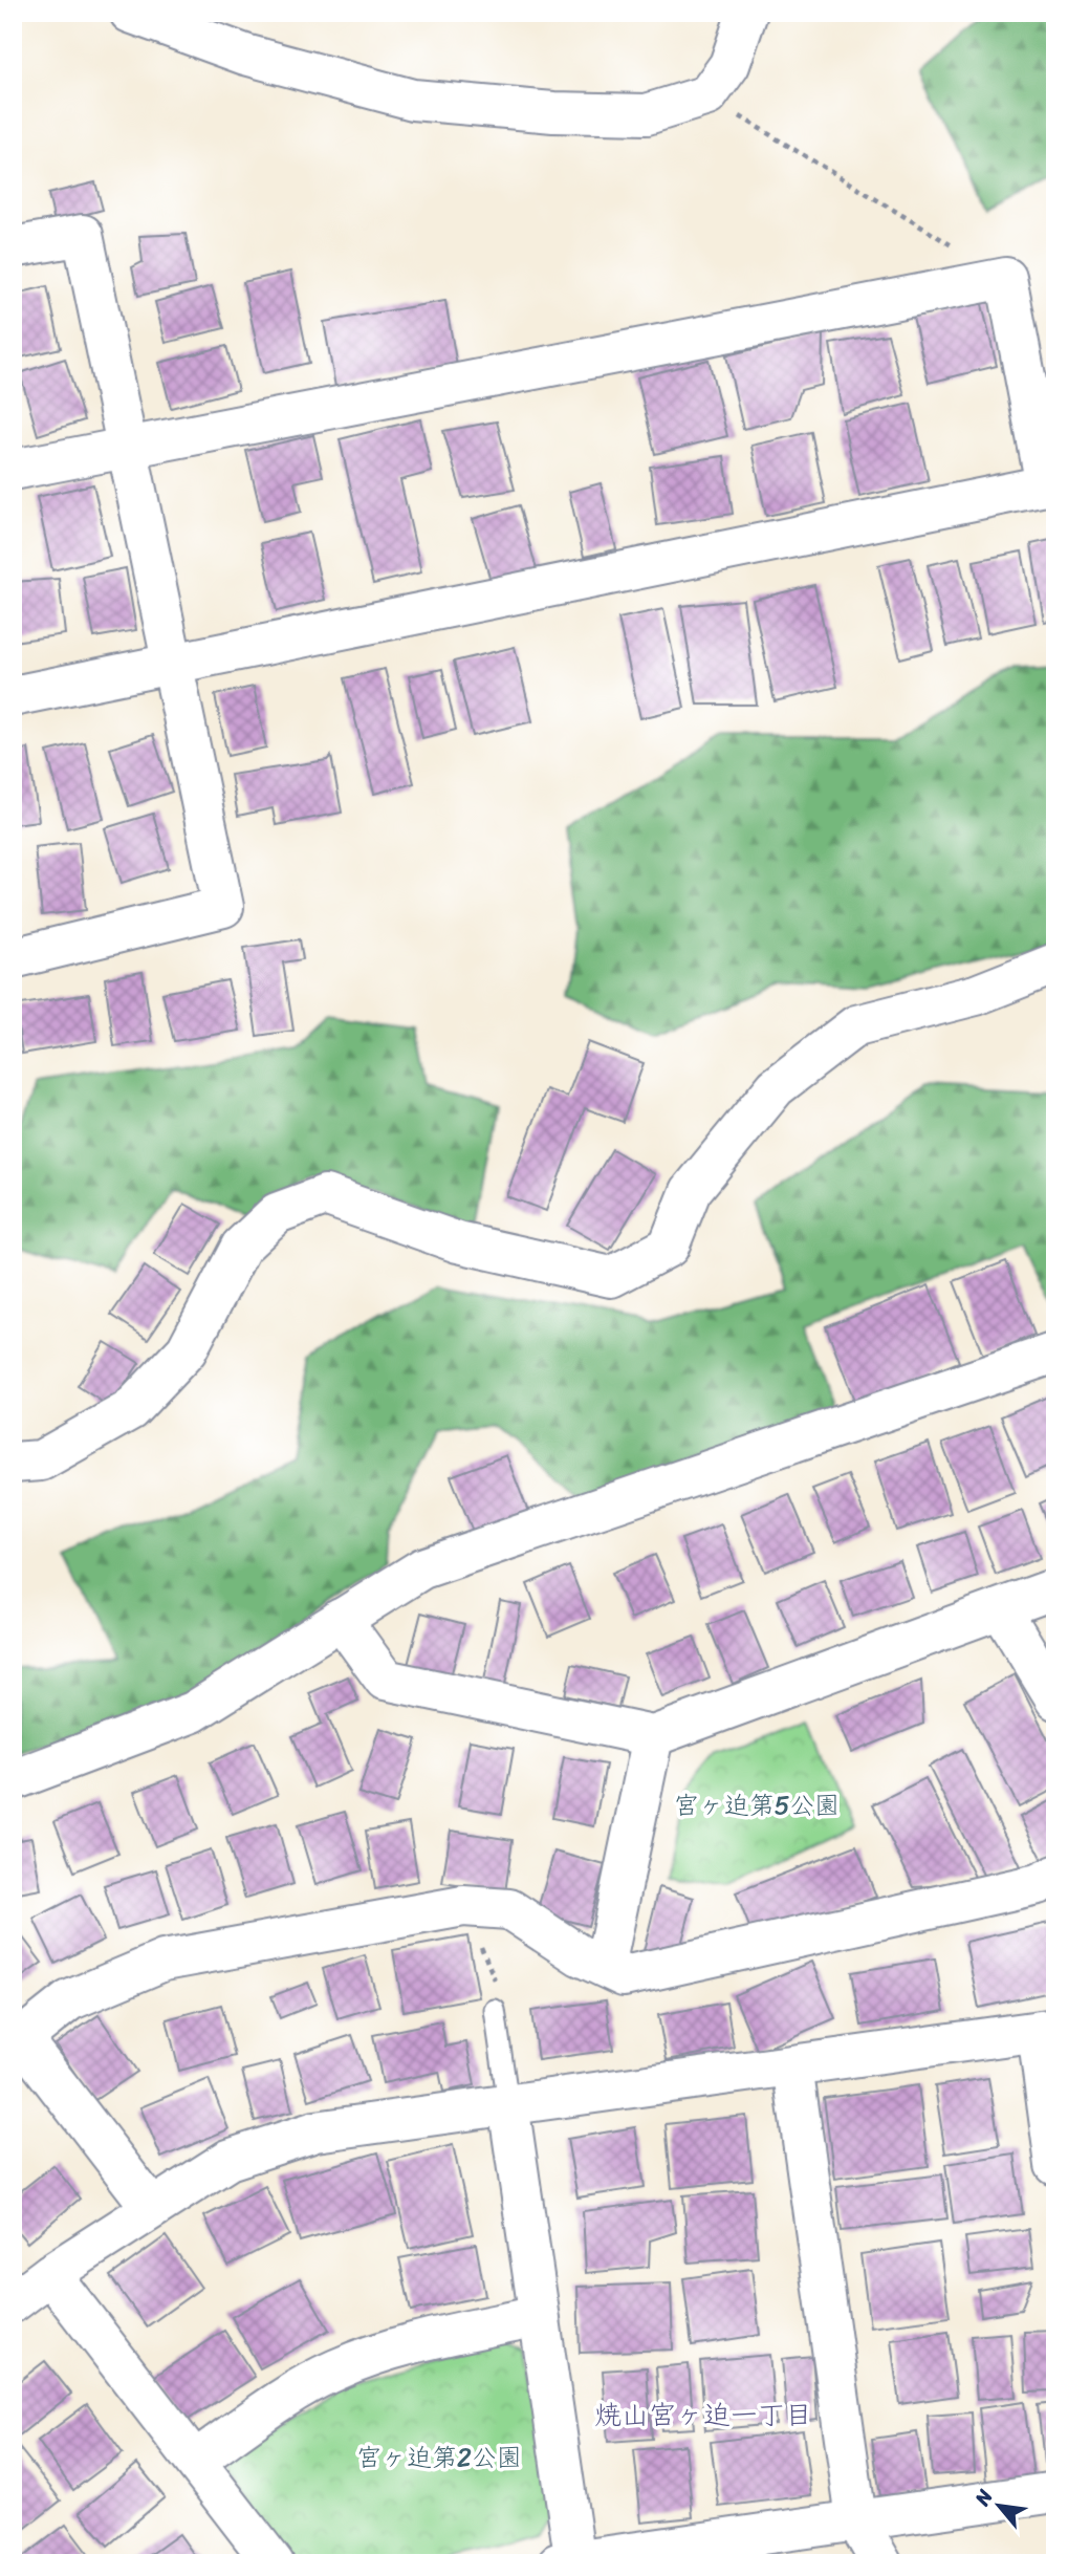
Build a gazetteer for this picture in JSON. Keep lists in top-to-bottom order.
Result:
{
  "districts": ["焼山宮ヶ迫一丁目"],
  "parks": ["宮ヶ迫第5公園", "宮ヶ迫第2公園"],
  "north": "top left"
}
